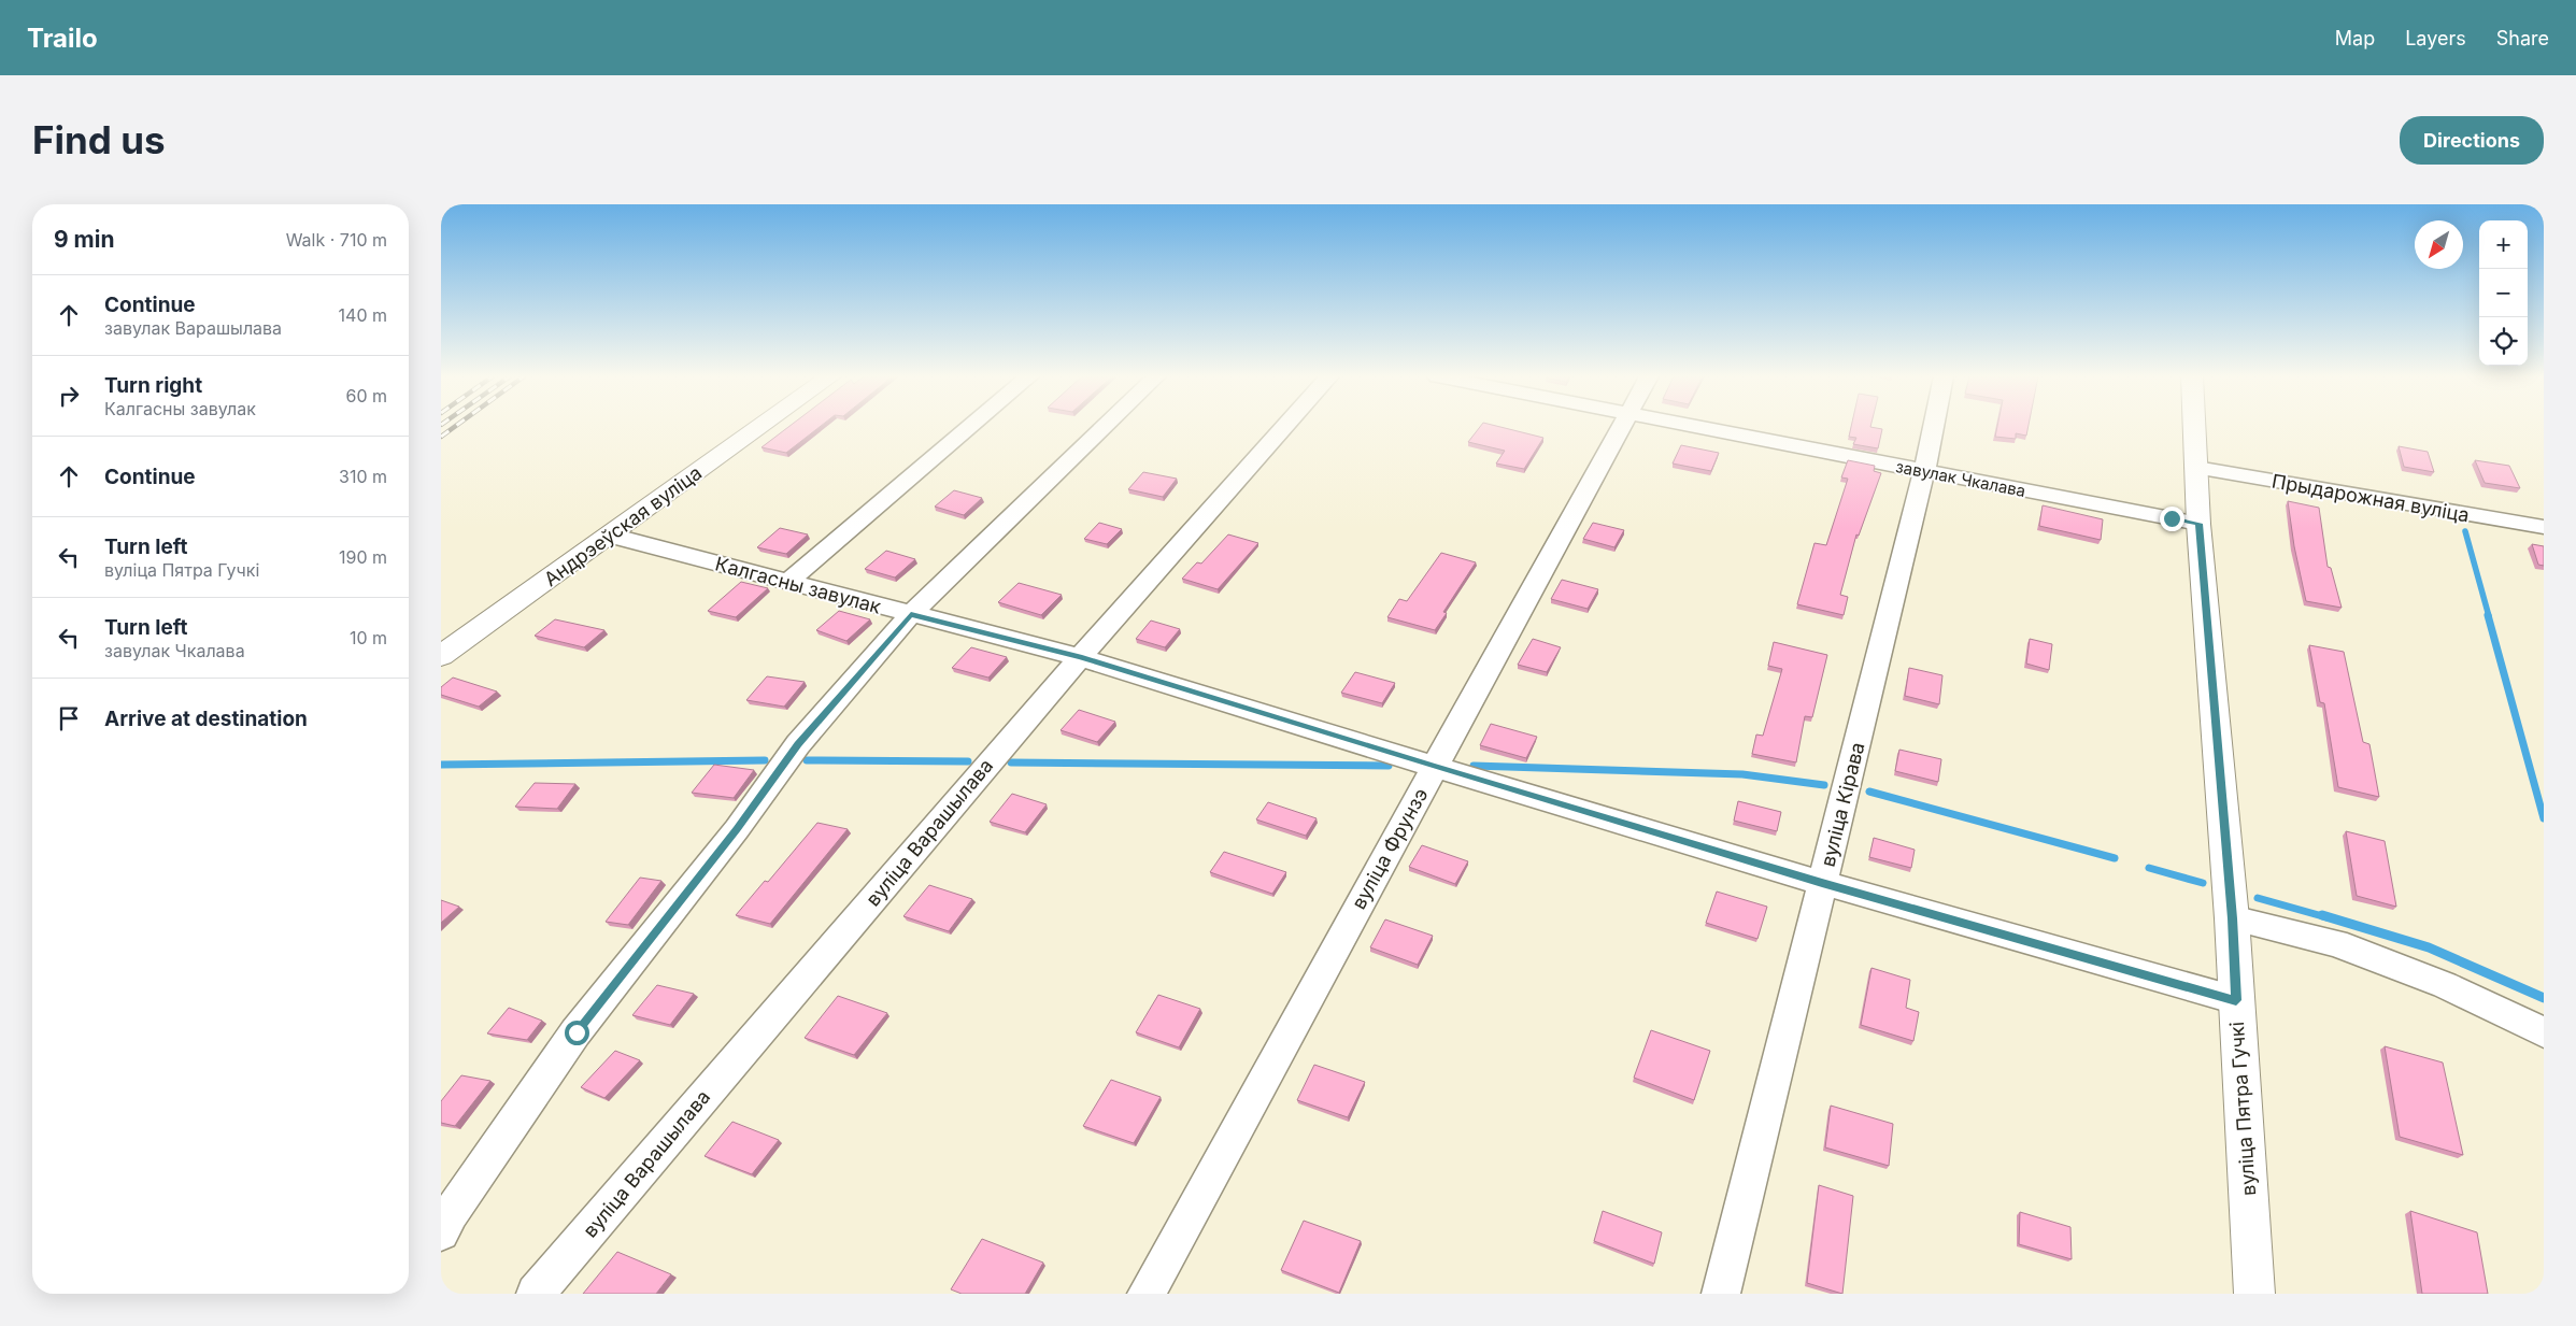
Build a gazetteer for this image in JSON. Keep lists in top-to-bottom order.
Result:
{
  "streets": {
    "street": [
      "завулак Чкалава",
      "Прыдарожная вуліца",
      "Андрэеўская вуліца",
      "Калгасны завулак",
      "вуліца Кірава",
      "вуліца Варашылава",
      "вуліца Фрунзэ",
      "вуліца Пятра Гучкі"
    ]
  },
  "crossings": [
    ["завулак Чкалава", "вуліца Кірава"],
    ["завулак Чкалава", "вуліца Пятра Гучкі"],
    ["Прыдарожная вуліца", "вуліца Пятра Гучкі"],
    ["Андрэеўская вуліца", "Калгасны завулак"],
    ["Калгасны завулак", "вуліца Кірава"],
    ["Калгасны завулак", "вуліца Варашылава"],
    ["Калгасны завулак", "вуліца Фрунзэ"],
    ["Калгасны завулак", "вуліца Пятра Гучкі"]
  ],
  "north": "bottom left",
  "page": {
    "header": "Trailo",
    "nav": ["Map", "Layers", "Share"],
    "buttons": "Directions",
    "title": "Find us",
    "heading": ["9 min", "Walk · 710 m"],
    "map_buttons": ["+", "−"],
    "list": [
      ["Continue", "завулак Варашылава", "140 m"],
      ["Turn right", "Калгасны завулак", "60 m"],
      ["Continue", "310 m"],
      ["Turn left", "вуліца Пятра Гучкі", "190 m"],
      ["Turn left", "завулак Чкалава", "10 m"],
      "Arrive at destination"
    ]
  }
}
